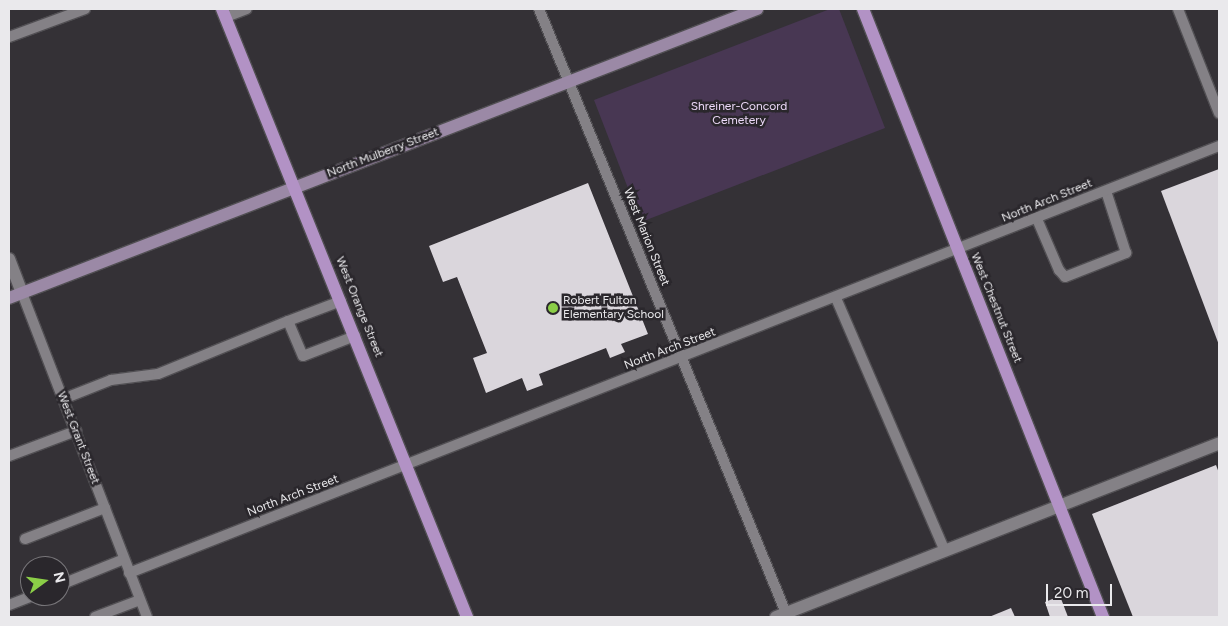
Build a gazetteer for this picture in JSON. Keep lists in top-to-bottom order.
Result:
{
  "streets": {
    "main road": ["West Orange Street", "West Chestnut Street"],
    "street": ["North Mulberry Street", "West Grant Street"],
    "lane": ["North Arch Street", "West Marion Street"]
  },
  "crossings": [
    ["North Mulberry Street", "West Marion Street"],
    ["North Mulberry Street", "West Orange Street"],
    ["North Mulberry Street", "West Grant Street"],
    ["North Arch Street", "West Marion Street"],
    ["North Arch Street", "West Orange Street"],
    ["North Arch Street", "West Chestnut Street"],
    ["North Arch Street", "West Grant Street"]
  ],
  "parks": ["Shreiner-Concord Cemetery"],
  "places": ["Robert Fulton Elementary School"],
  "scale_bar": "20 m",
  "north": "right"
}
